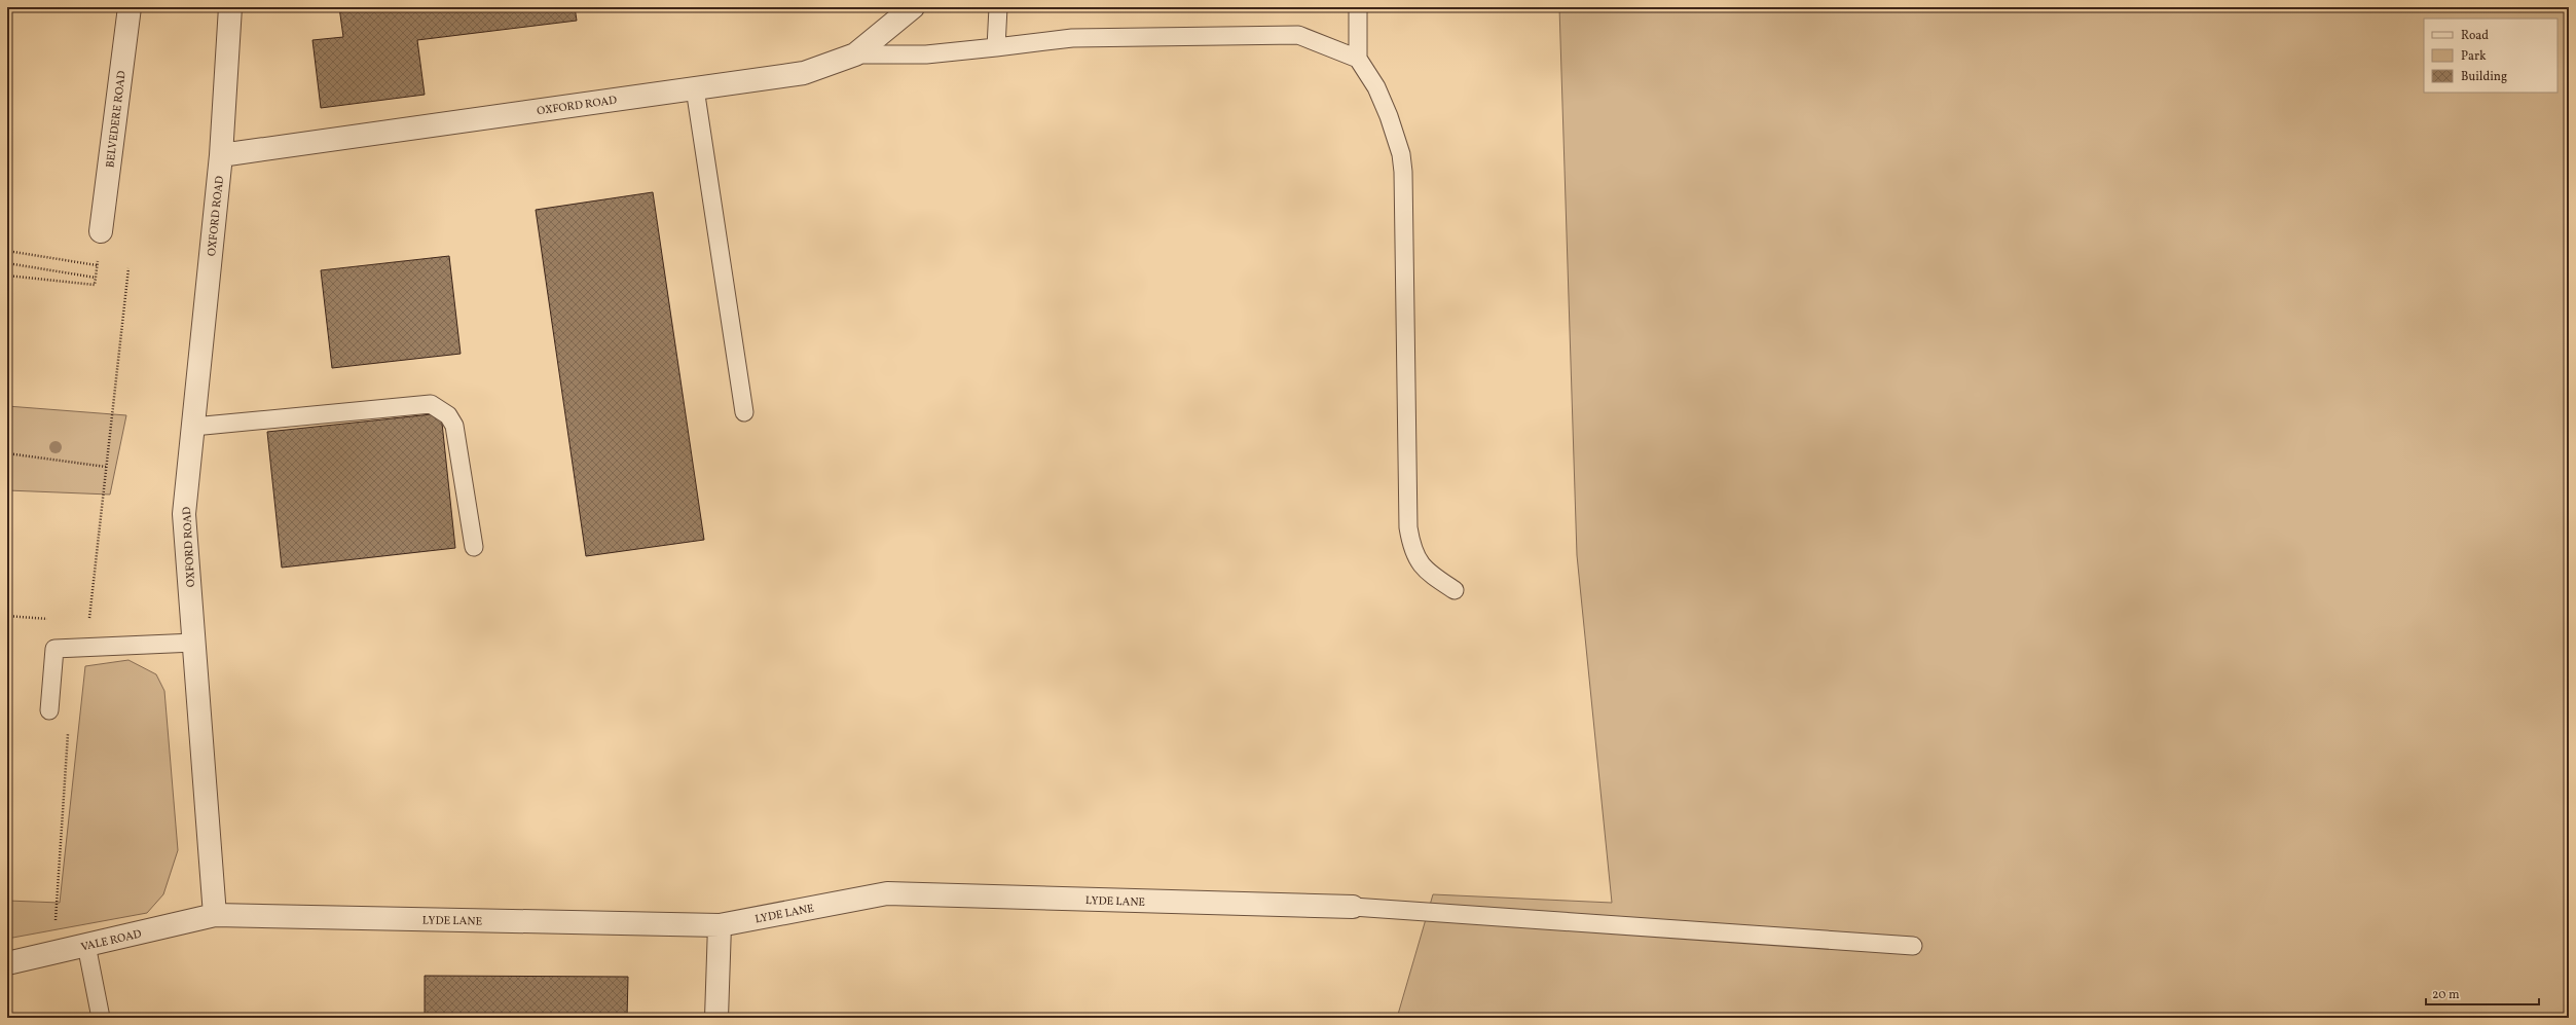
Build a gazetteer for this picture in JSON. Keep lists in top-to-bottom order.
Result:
{
  "streets": {
    "street": [
      "OXFORD ROAD",
      "BELVEDERE ROAD",
      "LYDE LANE",
      "VALE ROAD"
    ]
  },
  "crossings": [
    ["OXFORD ROAD", "LYDE LANE"],
    ["OXFORD ROAD", "VALE ROAD"],
    ["LYDE LANE", "VALE ROAD"]
  ],
  "legend": ["Road", "Park", "Building"],
  "scale_bar": "20 m"
}
